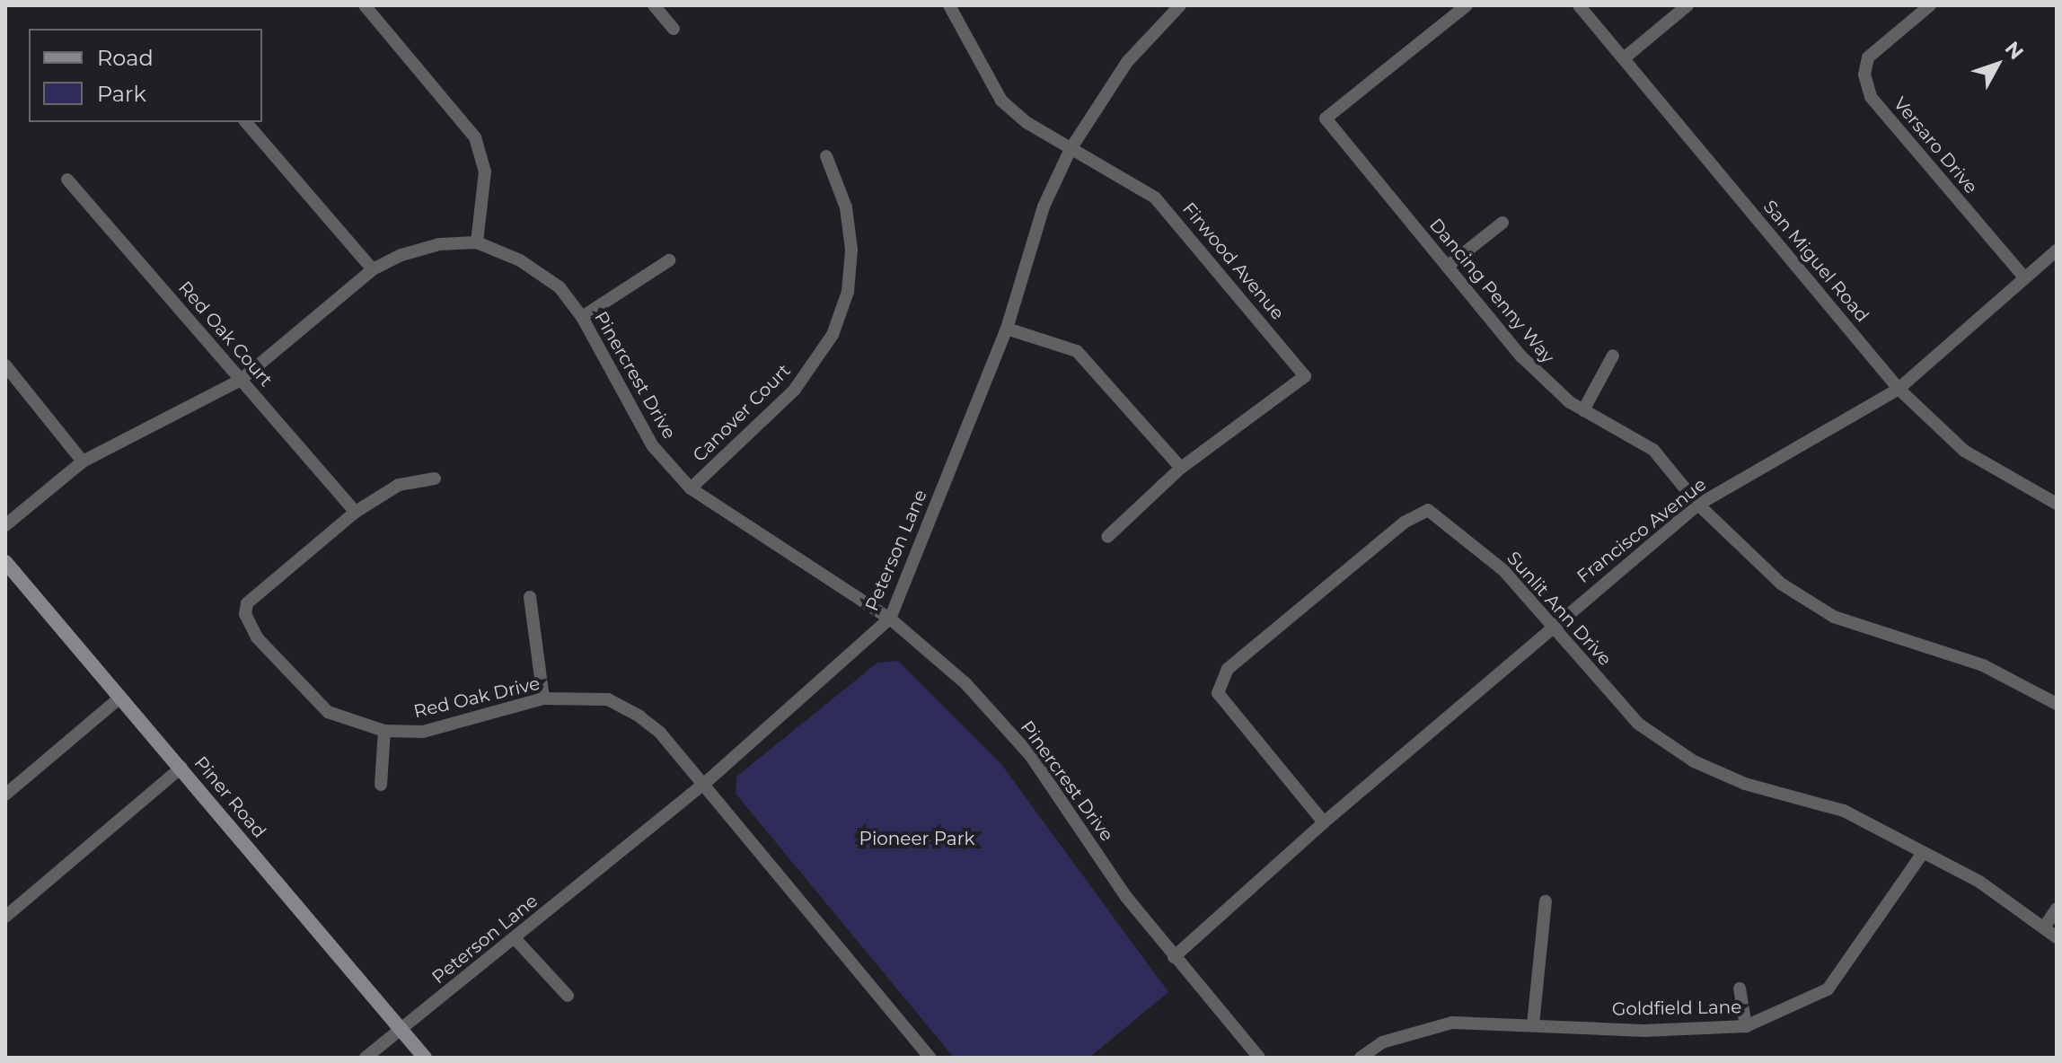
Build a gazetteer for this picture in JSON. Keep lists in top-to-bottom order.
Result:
{
  "streets": {
    "main road": ["Piner Road"],
    "street": [
      "Versaro Drive",
      "Firwood Avenue",
      "San Miguel Road",
      "Dancing Penny Way",
      "Red Oak Court",
      "Pinercrest Drive",
      "Canover Court",
      "Francisco Avenue",
      "Peterson Lane",
      "Sunlit Ann Drive",
      "Red Oak Drive",
      "Goldfield Lane"
    ]
  },
  "crossings": [
    ["Versaro Drive", "Francisco Avenue"],
    ["Firwood Avenue", "Peterson Lane"],
    ["San Miguel Road", "Francisco Avenue"],
    ["Dancing Penny Way", "Francisco Avenue"],
    ["Red Oak Court", "Pinercrest Drive"],
    ["Red Oak Court", "Red Oak Drive"],
    ["Pinercrest Drive", "Canover Court"],
    ["Pinercrest Drive", "Francisco Avenue"],
    ["Pinercrest Drive", "Peterson Lane"],
    ["Francisco Avenue", "Sunlit Ann Drive"],
    ["Peterson Lane", "Red Oak Drive"],
    ["Peterson Lane", "Piner Road"],
    ["Sunlit Ann Drive", "Goldfield Lane"]
  ],
  "parks": ["Pioneer Park"],
  "legend": ["Road", "Park"],
  "north": "top right"
}
